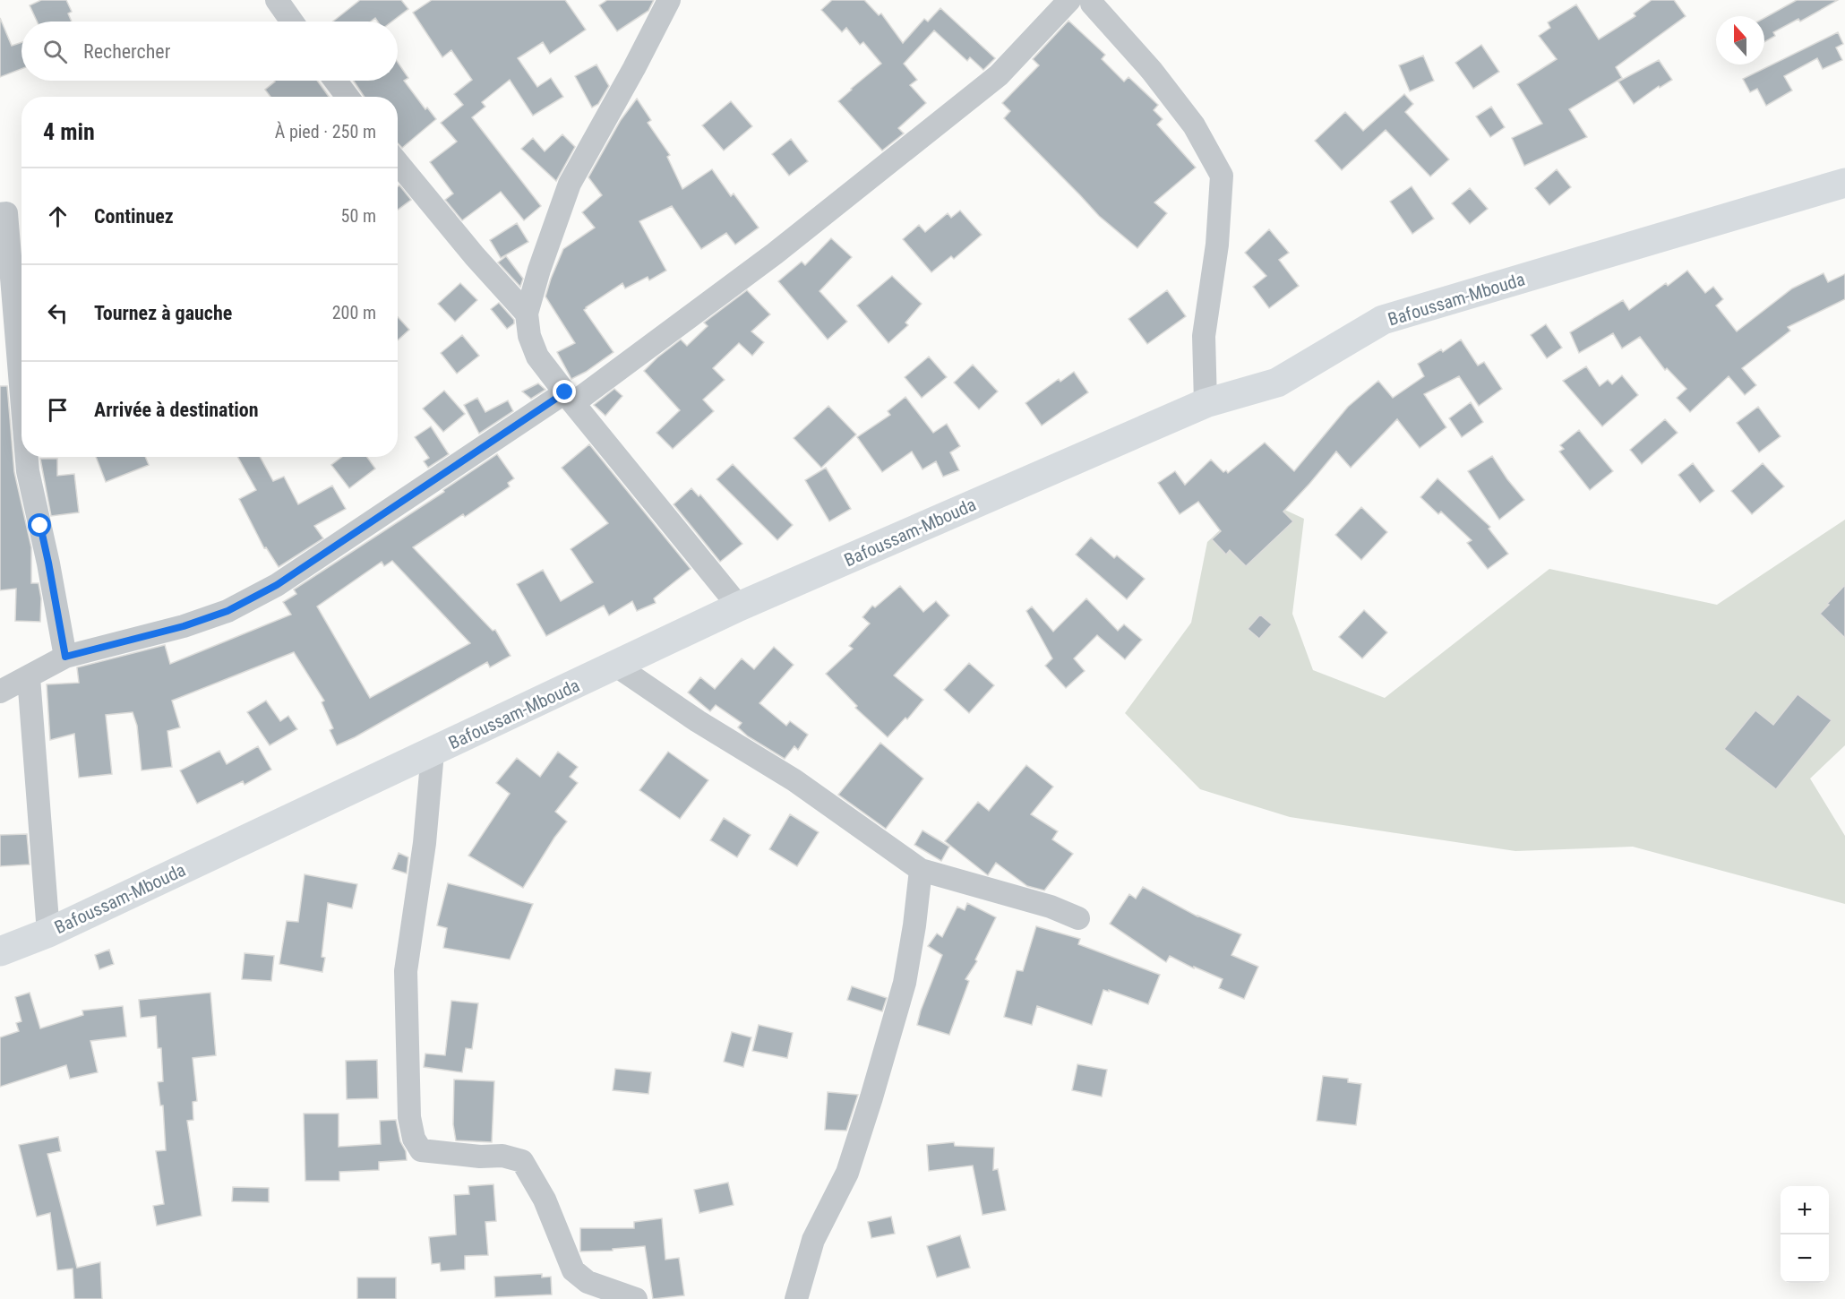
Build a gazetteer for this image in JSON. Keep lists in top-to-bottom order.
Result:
{
  "streets": {
    "highway": ["Bafoussam-Mbouda"]
  },
  "north": "top",
  "page": {
    "search": "Rechercher",
    "heading": ["4 min", "À pied · 250 m"],
    "list": [
      ["Continuez", "50 m"],
      ["Tournez à gauche", "200 m"],
      "Arrivée à destination"
    ],
    "map_buttons": ["+", "−"]
  }
}
